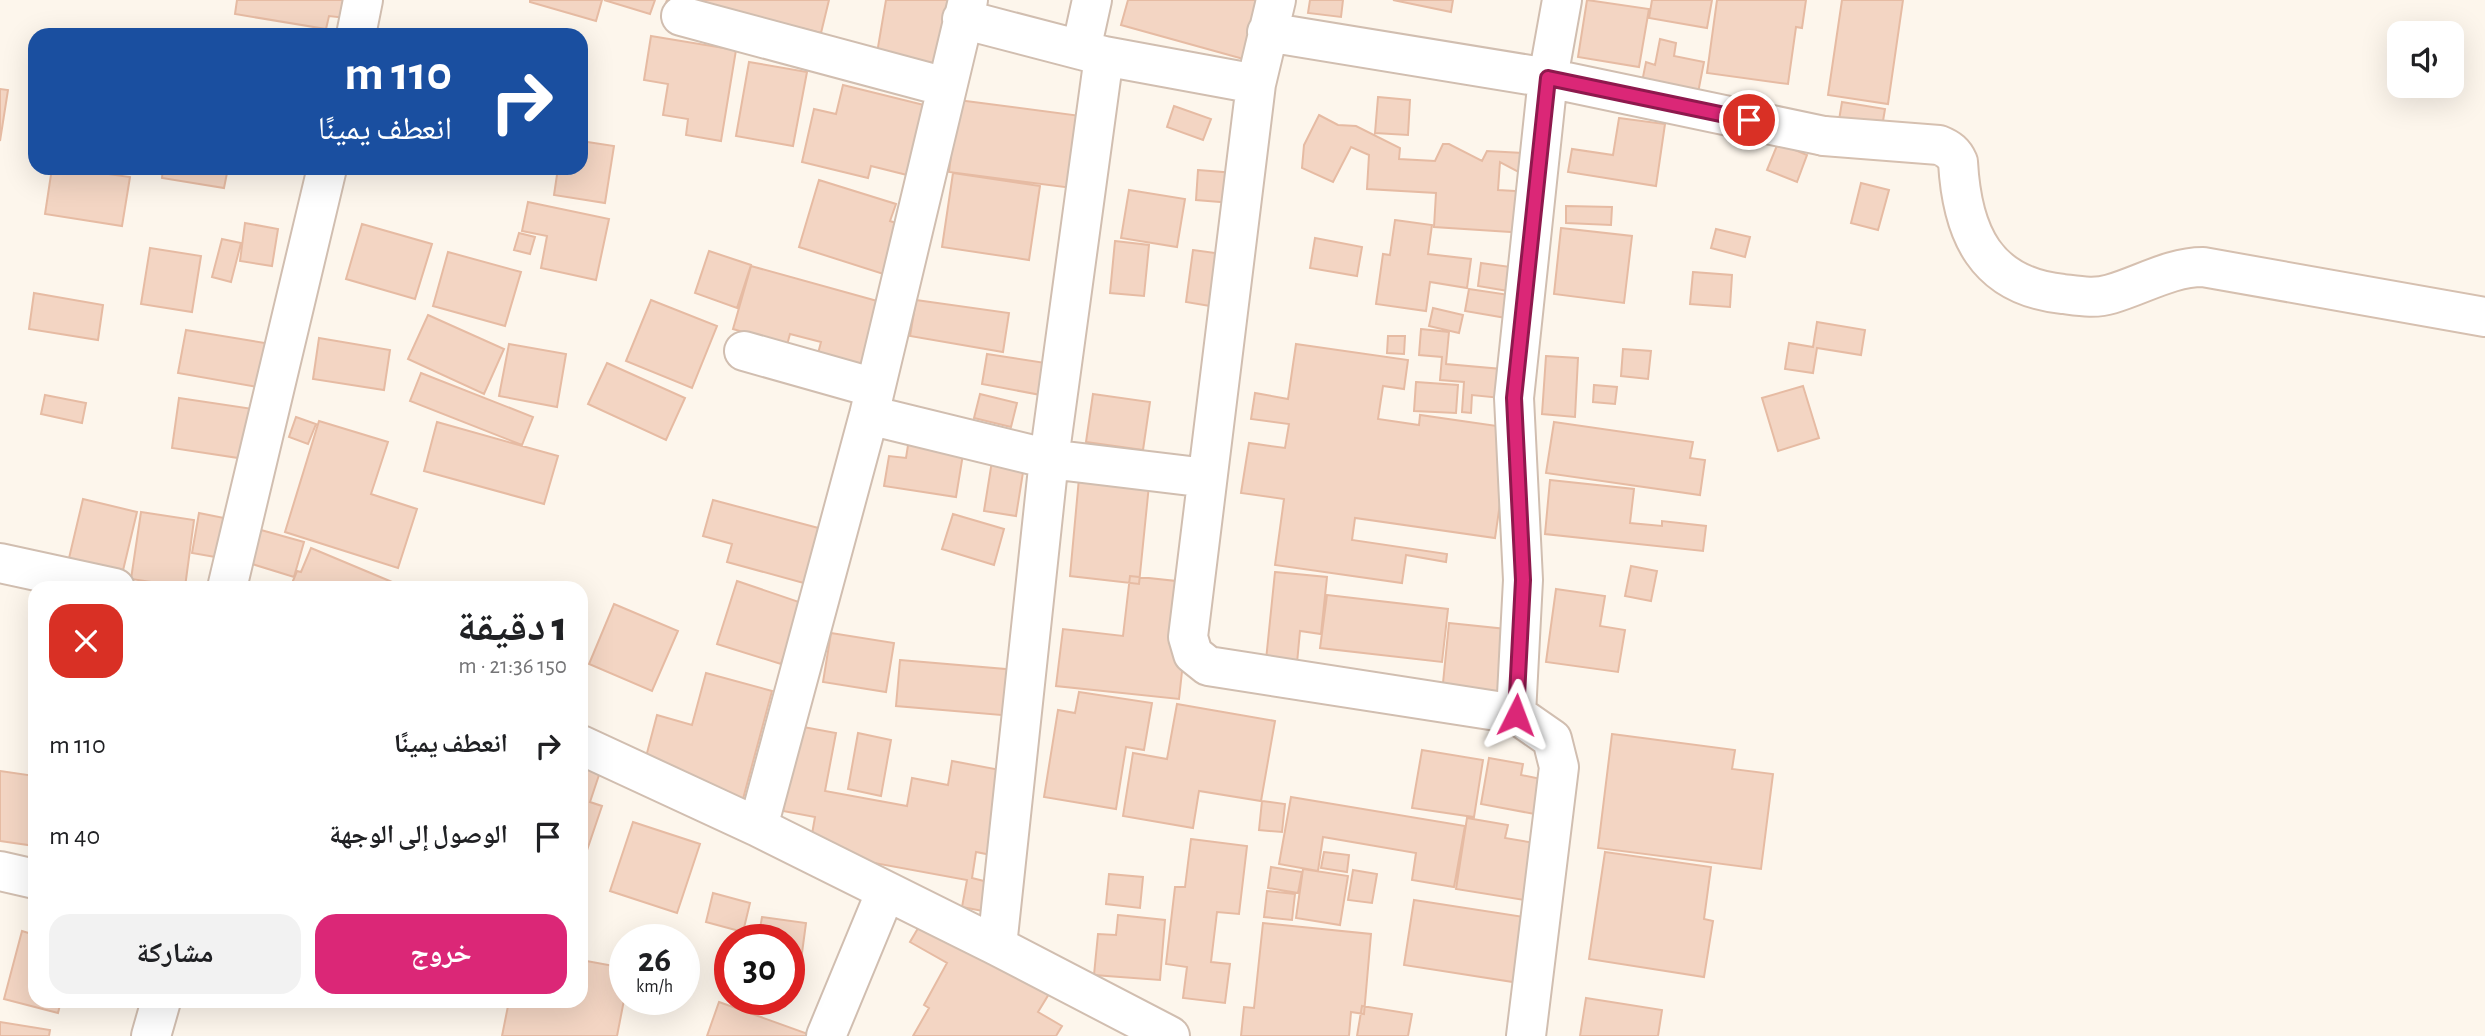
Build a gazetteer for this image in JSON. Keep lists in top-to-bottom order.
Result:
{
  "page": {
    "turn": ["110 m", "انعطف يمينًا"],
    "heading": ["1 دقيقة", "150 m · 21:36"],
    "list": [
      {
        "name": "انعطف يمينًا",
        "value": "110 m"
      },
      {
        "name": "الوصول إلى الوجهة",
        "value": "40 m"
      }
    ],
    "buttons": ["خروج", "مشاركة"],
    "speed": "26 km/h",
    "limit": "30"
  }
}
